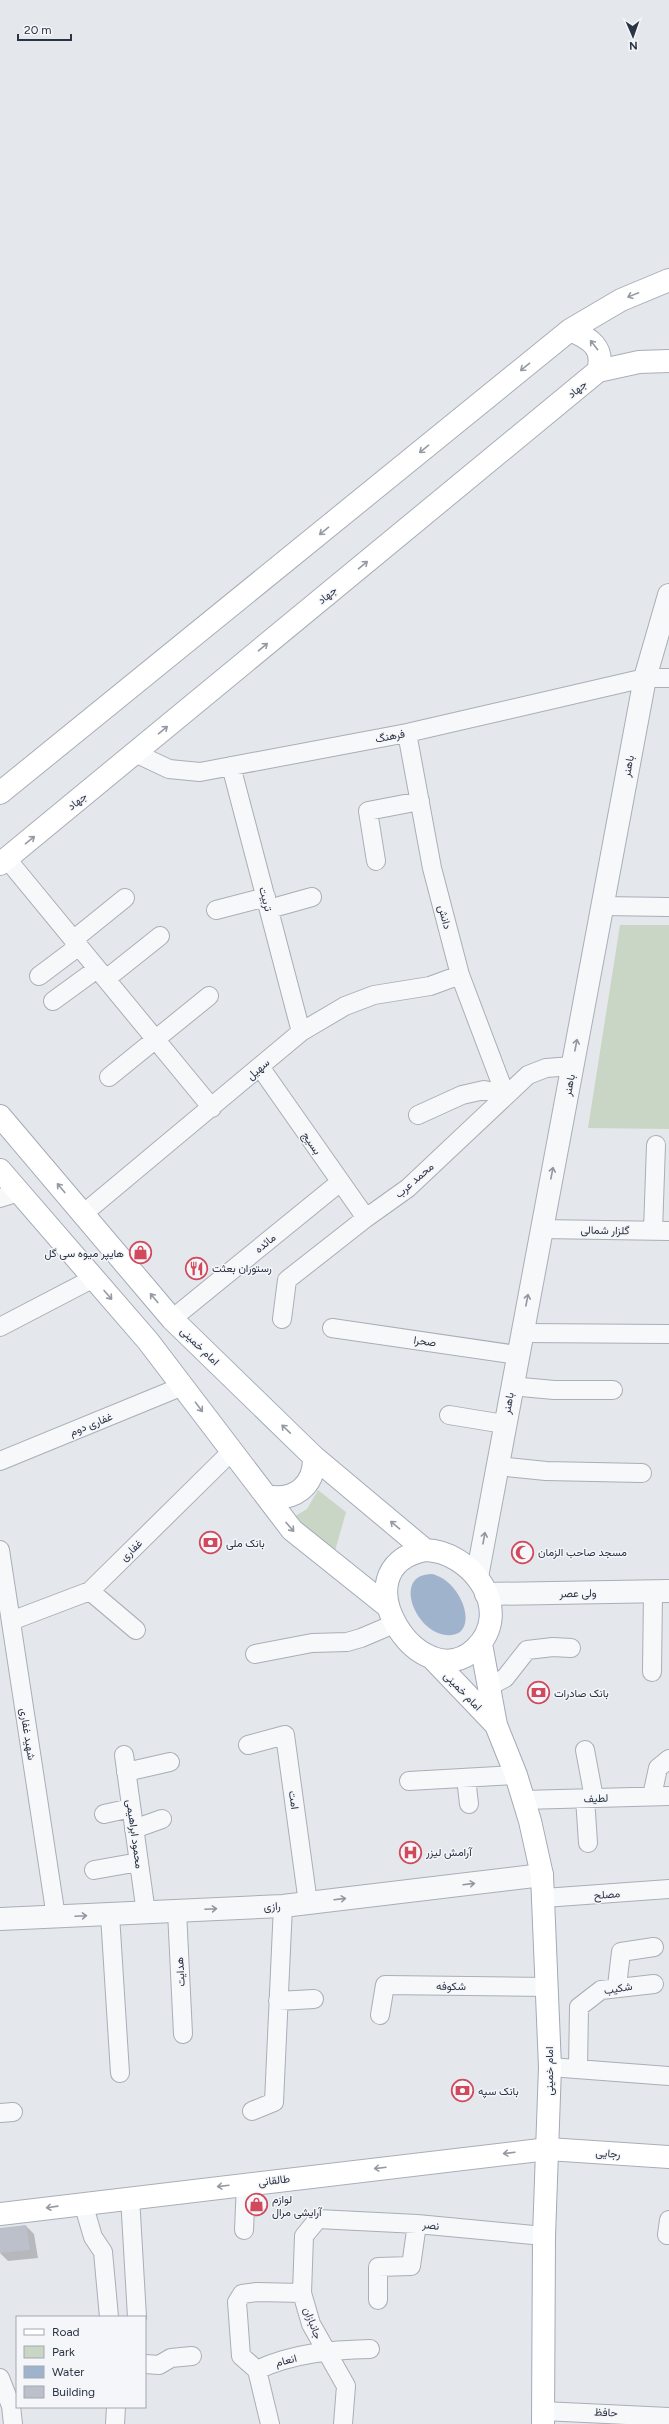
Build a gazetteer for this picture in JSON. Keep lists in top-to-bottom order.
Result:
{
  "streets": {
    "main road": [
      "جهاد",
      "امام خمینی",
      "رجایی",
      "طالقانی"
    ],
    "street": [
      "فرهنگ",
      "باهنر",
      "تربیت",
      "دانش",
      "سهیل",
      "بسیج",
      "محمد عرب",
      "گلزار شمالی",
      "مائده",
      "صحرا",
      "غفاری دوم",
      "غفاری",
      "ولی عصر",
      "شهید غفاری",
      "لطیف",
      "امت",
      "محمود ابراهیمی",
      "مصلح",
      "رازی",
      "هدایت",
      "شکوفه",
      "شکیب",
      "نصر",
      "جانبازان",
      "انعام",
      "حافظ"
    ]
  },
  "crossings": [
    ["جهاد", "فرهنگ"],
    ["فرهنگ", "باهنر"],
    ["فرهنگ", "تربیت"],
    ["فرهنگ", "دانش"],
    ["باهنر", "محمد عرب"],
    ["باهنر", "گلزار شمالی"],
    ["باهنر", "صحرا"],
    ["باهنر", "امام خمینی"],
    ["باهنر", "ولی عصر"],
    ["تربیت", "سهیل"],
    ["دانش", "سهیل"],
    ["دانش", "محمد عرب"],
    ["سهیل", "بسیج"],
    ["سهیل", "امام خمینی"],
    ["بسیج", "محمد عرب"],
    ["بسیج", "مائده"],
    ["مائده", "امام خمینی"],
    ["امام خمینی", "ولی عصر"],
    ["امام خمینی", "لطیف"],
    ["امام خمینی", "مصلح"],
    ["امام خمینی", "رازی"],
    ["امام خمینی", "شکوفه"],
    ["امام خمینی", "رجایی"],
    ["امام خمینی", "طالقانی"],
    ["امام خمینی", "نصر"],
    ["امام خمینی", "حافظ"],
    ["غفاری", "شهید غفاری"],
    ["شهید غفاری", "رازی"],
    ["امت", "رازی"],
    ["محمود ابراهیمی", "رازی"],
    ["رازی", "هدایت"],
    ["رجایی", "طالقانی"],
    ["نصر", "جانبازان"],
    ["جانبازان", "انعام"]
  ],
  "one_way": ["باهنر", "طالقانی"],
  "places": {
    "shop": ["هایپر میوه سی گل", "لوازم آرایشی مرال"],
    "restaurant": ["رستوران بعثت"],
    "bank": ["بانک ملی", "بانک صادرات", "بانک سپه"],
    "mosque": ["مسجد صاحب الزمان"],
    "hospital": ["آرامش لیزر"]
  },
  "legend": [
    "Road",
    "Park",
    "Water",
    "Building"
  ],
  "scale_bar": "20 m",
  "north": "bottom"
}
